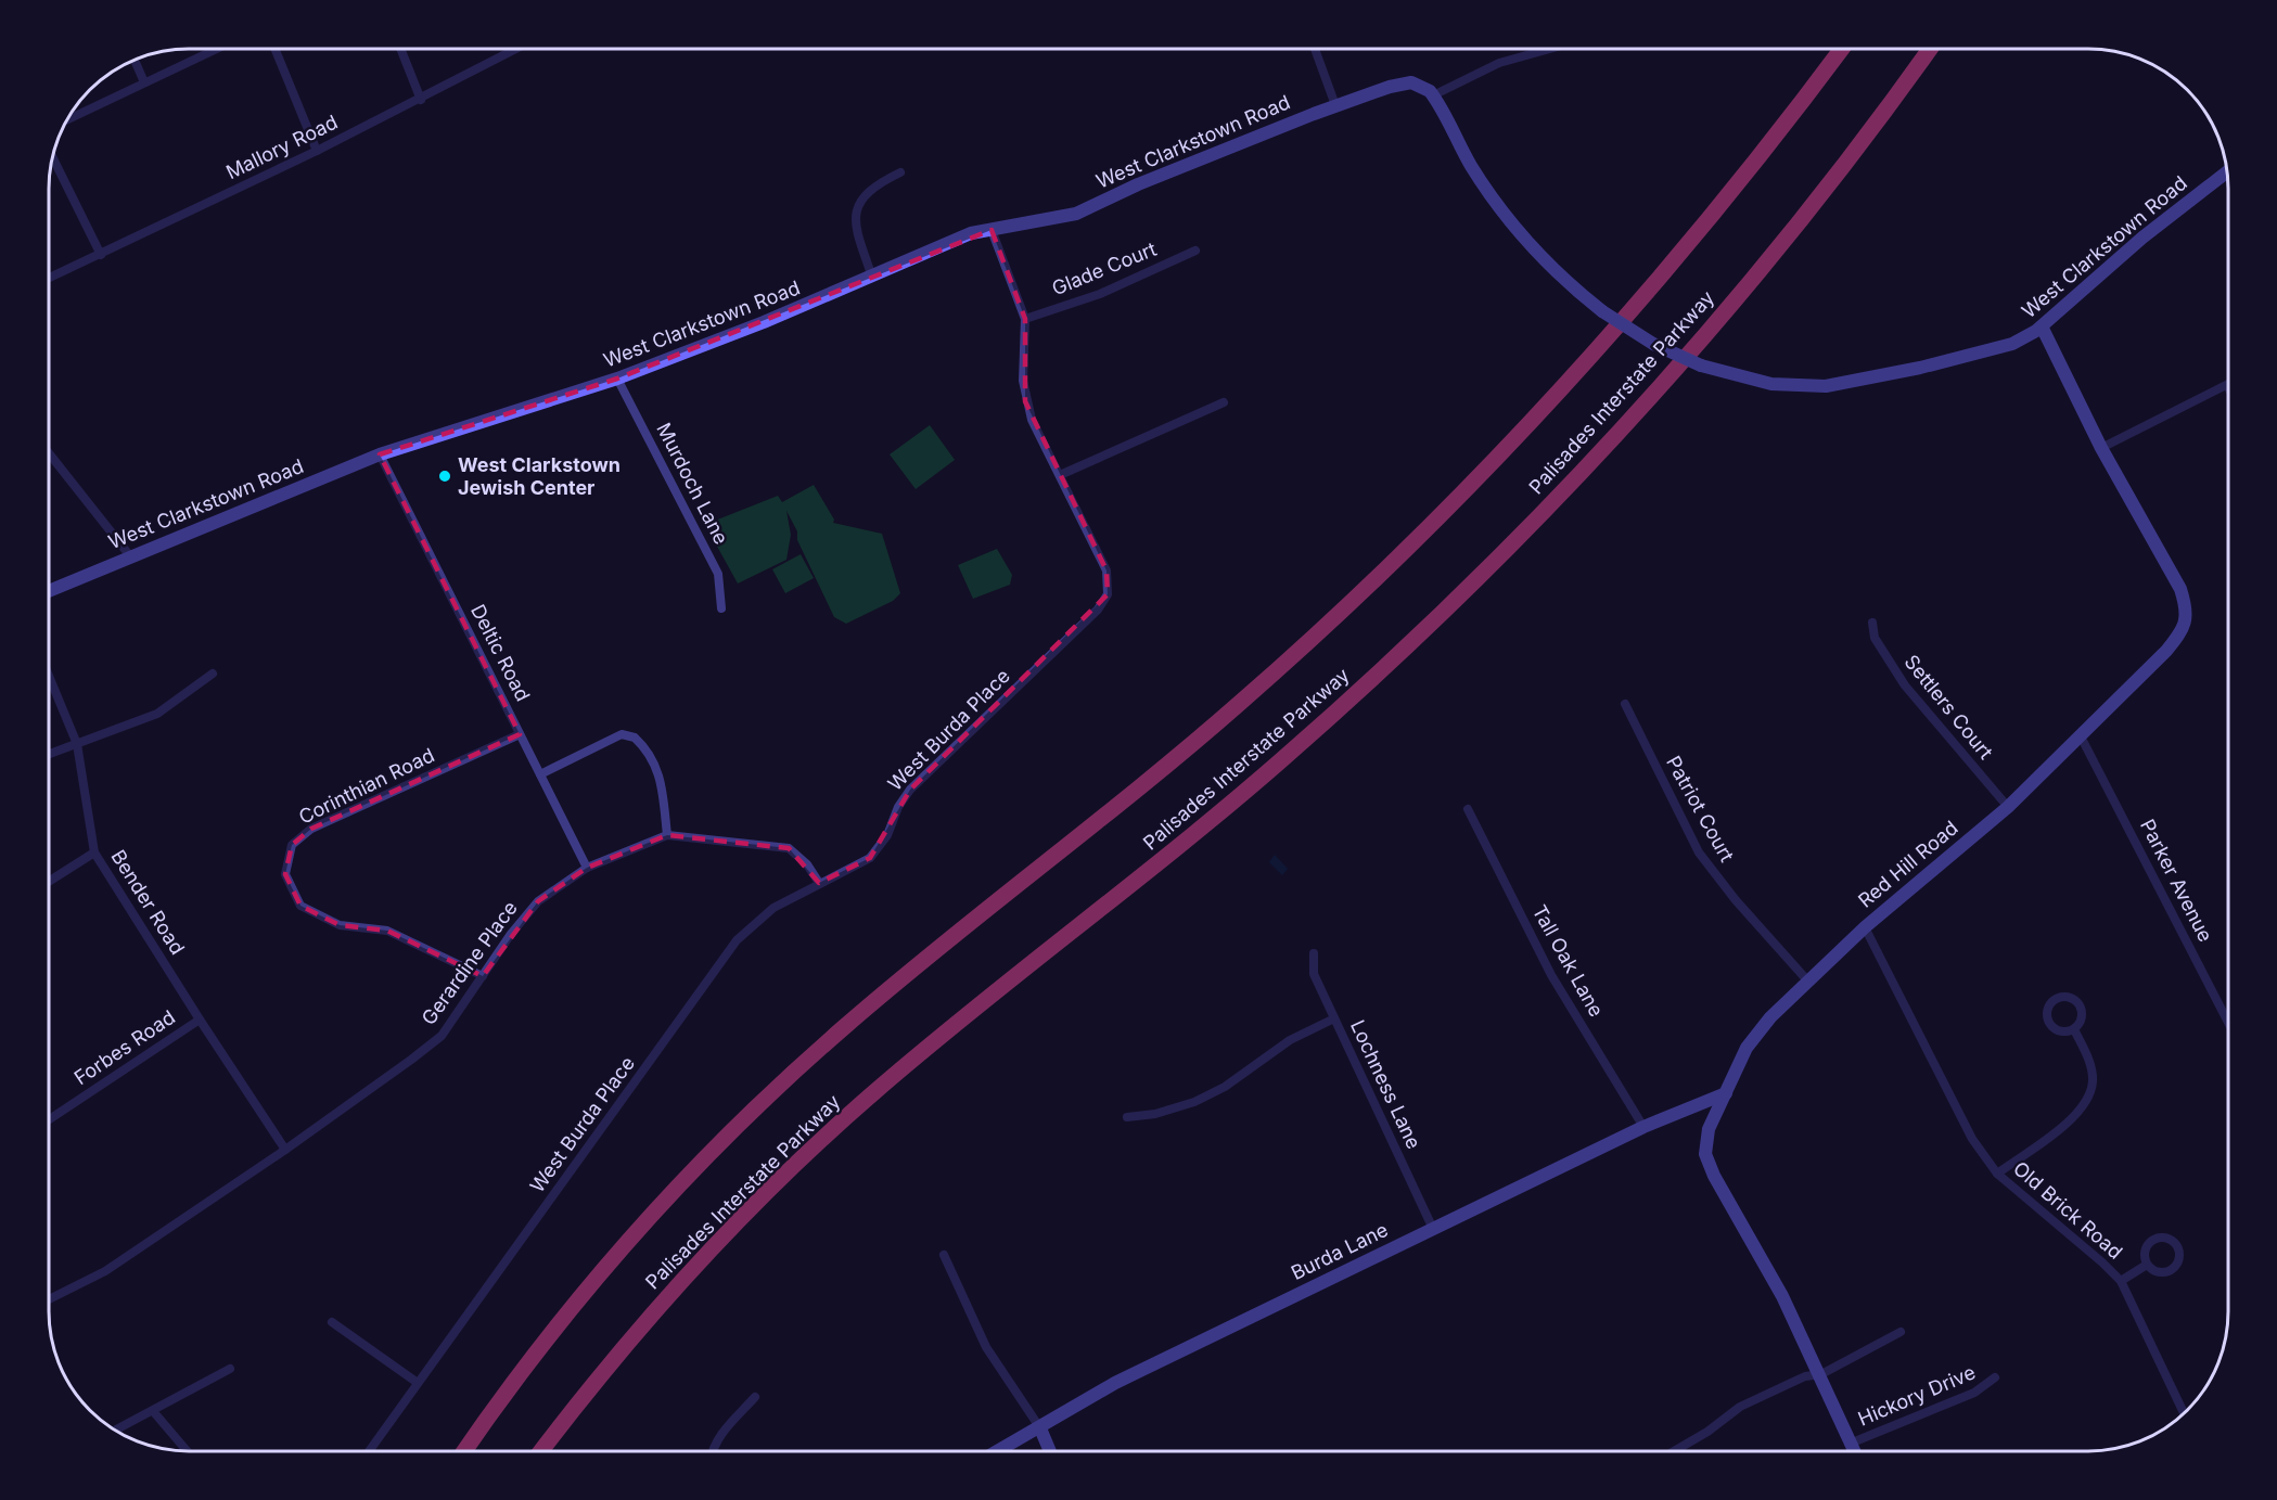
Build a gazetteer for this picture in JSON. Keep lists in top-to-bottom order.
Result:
{
  "streets": {
    "highway": ["Palisades Interstate Parkway"],
    "street": [
      "West Clarkstown Road",
      "Mallory Road",
      "Glade Court",
      "Murdoch Lane",
      "Deltic Road",
      "Settlers Court",
      "West Burda Place",
      "Corinthian Road",
      "Patriot Court",
      "Red Hill Road",
      "Parker Avenue",
      "Bender Road",
      "Tall Oak Lane",
      "Gerardine Place",
      "Forbes Road",
      "Lochness Lane",
      "Old Brick Road",
      "Burda Lane",
      "Hickory Drive"
    ]
  },
  "crossings": [
    ["West Clarkstown Road", "Murdoch Lane"],
    ["West Clarkstown Road", "Deltic Road"],
    ["West Clarkstown Road", "West Burda Place"],
    ["West Clarkstown Road", "Red Hill Road"],
    ["Glade Court", "West Burda Place"],
    ["Deltic Road", "Corinthian Road"],
    ["Deltic Road", "Gerardine Place"],
    ["Settlers Court", "Red Hill Road"],
    ["West Burda Place", "Gerardine Place"],
    ["Corinthian Road", "Gerardine Place"],
    ["Patriot Court", "Red Hill Road"],
    ["Red Hill Road", "Parker Avenue"],
    ["Red Hill Road", "Old Brick Road"],
    ["Red Hill Road", "Burda Lane"],
    ["Red Hill Road", "Hickory Drive"],
    ["Bender Road", "Gerardine Place"],
    ["Bender Road", "Forbes Road"],
    ["Tall Oak Lane", "Burda Lane"],
    ["Lochness Lane", "Burda Lane"]
  ],
  "places": ["West Clarkstown Jewish Center"]
}
